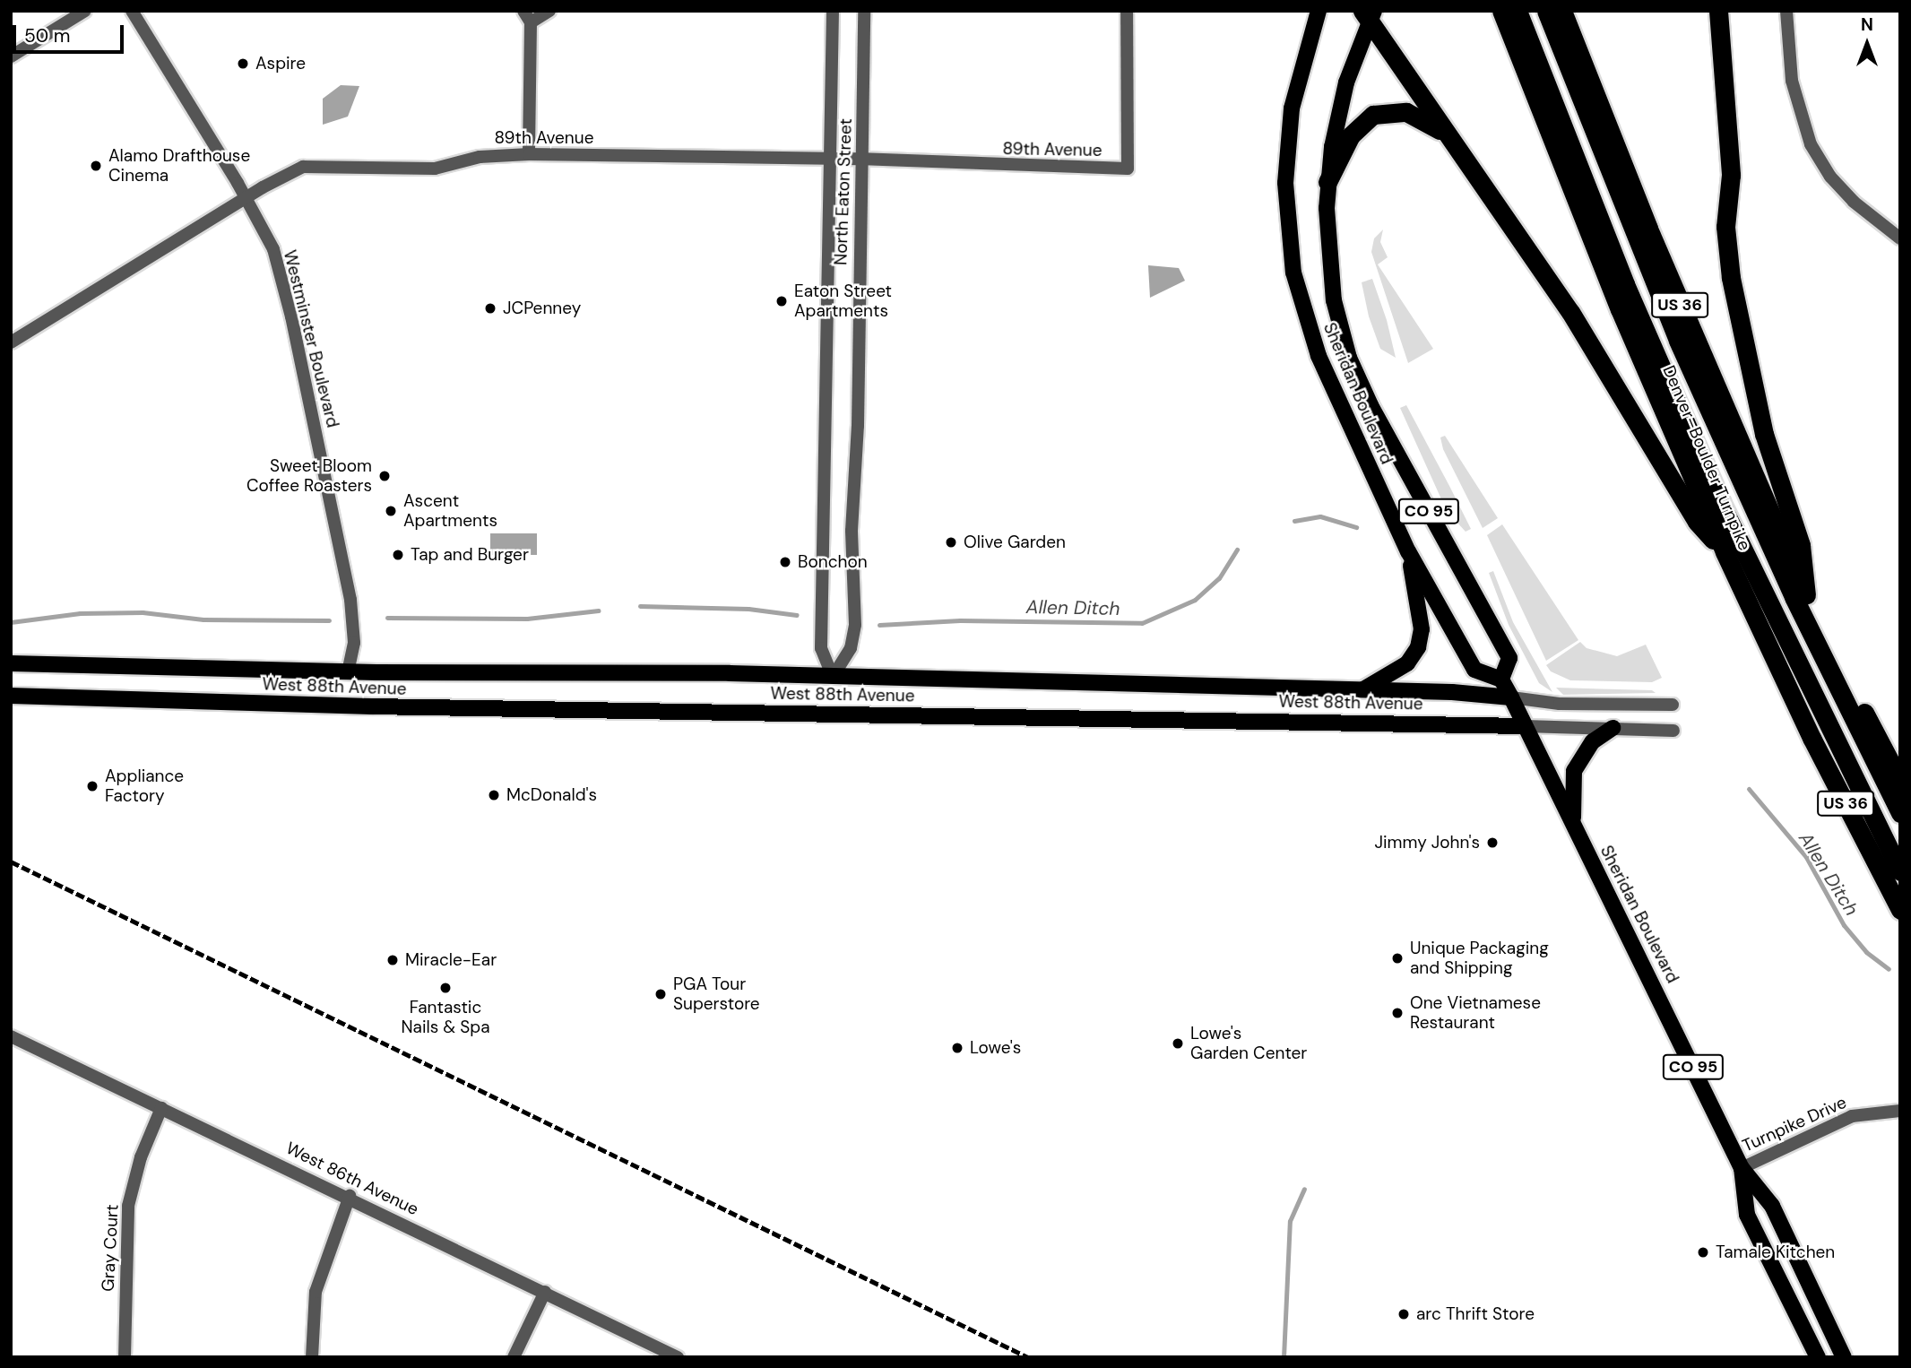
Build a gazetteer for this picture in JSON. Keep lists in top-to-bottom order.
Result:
{
  "streets": {
    "highway": ["US 36", "Denver–Boulder Turnpike"],
    "main road": ["Sheridan Boulevard", "CO 95", "West 88th Avenue"],
    "street": [
      "89th Avenue",
      "North Eaton Street",
      "Westminster Boulevard",
      "Turnpike Drive",
      "West 86th Avenue",
      "Gray Court"
    ]
  },
  "crossings": [
    ["89th Avenue", "North Eaton Street"],
    ["89th Avenue", "Westminster Boulevard"],
    ["North Eaton Street", "West 88th Avenue"],
    ["Westminster Boulevard", "West 88th Avenue"],
    ["Sheridan Boulevard", "West 88th Avenue"],
    ["Sheridan Boulevard", "Turnpike Drive"],
    ["West 86th Avenue", "Gray Court"]
  ],
  "water": ["Allen Ditch"],
  "places": [
    "Aspire",
    "Alamo Drafthouse Cinema",
    "Eaton Street Apartments",
    "JCPenney",
    "Sweet Bloom Coffee Roasters",
    "Ascent Apartments",
    "Olive Garden",
    "Tap and Burger",
    "Bonchon",
    "Appliance Factory",
    "McDonald's",
    "Jimmy John's",
    "Unique Packaging and Shipping",
    "Miracle-Ear",
    "Fantastic Nails & Spa",
    "PGA Tour Superstore",
    "One Vietnamese Restaurant",
    "Lowe's Garden Center",
    "Lowe's",
    "Tamale Kitchen",
    "arc Thrift Store"
  ],
  "scale_bar": "50 m",
  "north": "top"
}
